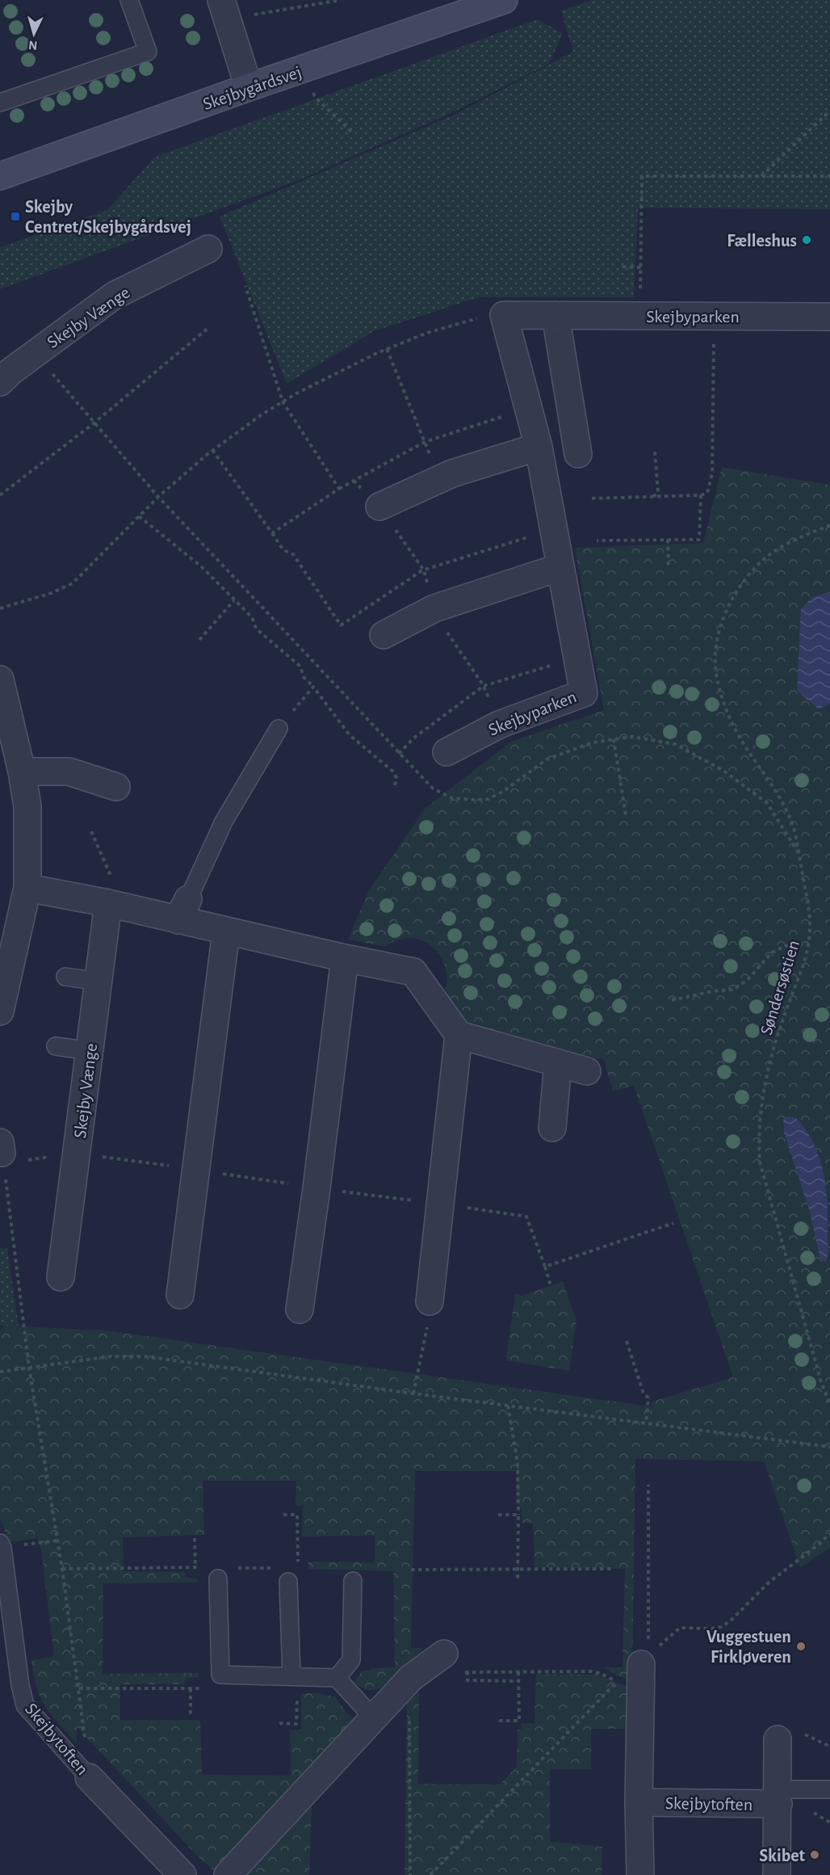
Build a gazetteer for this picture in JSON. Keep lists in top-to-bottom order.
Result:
{
  "streets": {
    "street": [
      "Skejbygårdsvej",
      "Skejbyparken",
      "Skejby Vænge",
      "Skejbytoften"
    ],
    "path": ["Søndersøstien"]
  },
  "places": {
    "transit": ["Skejby Centret/Skejbygårdsvej"],
    "other": ["Fælleshus", "Vuggestuen Firkløveren", "Skibet"]
  },
  "north": "bottom"
}
